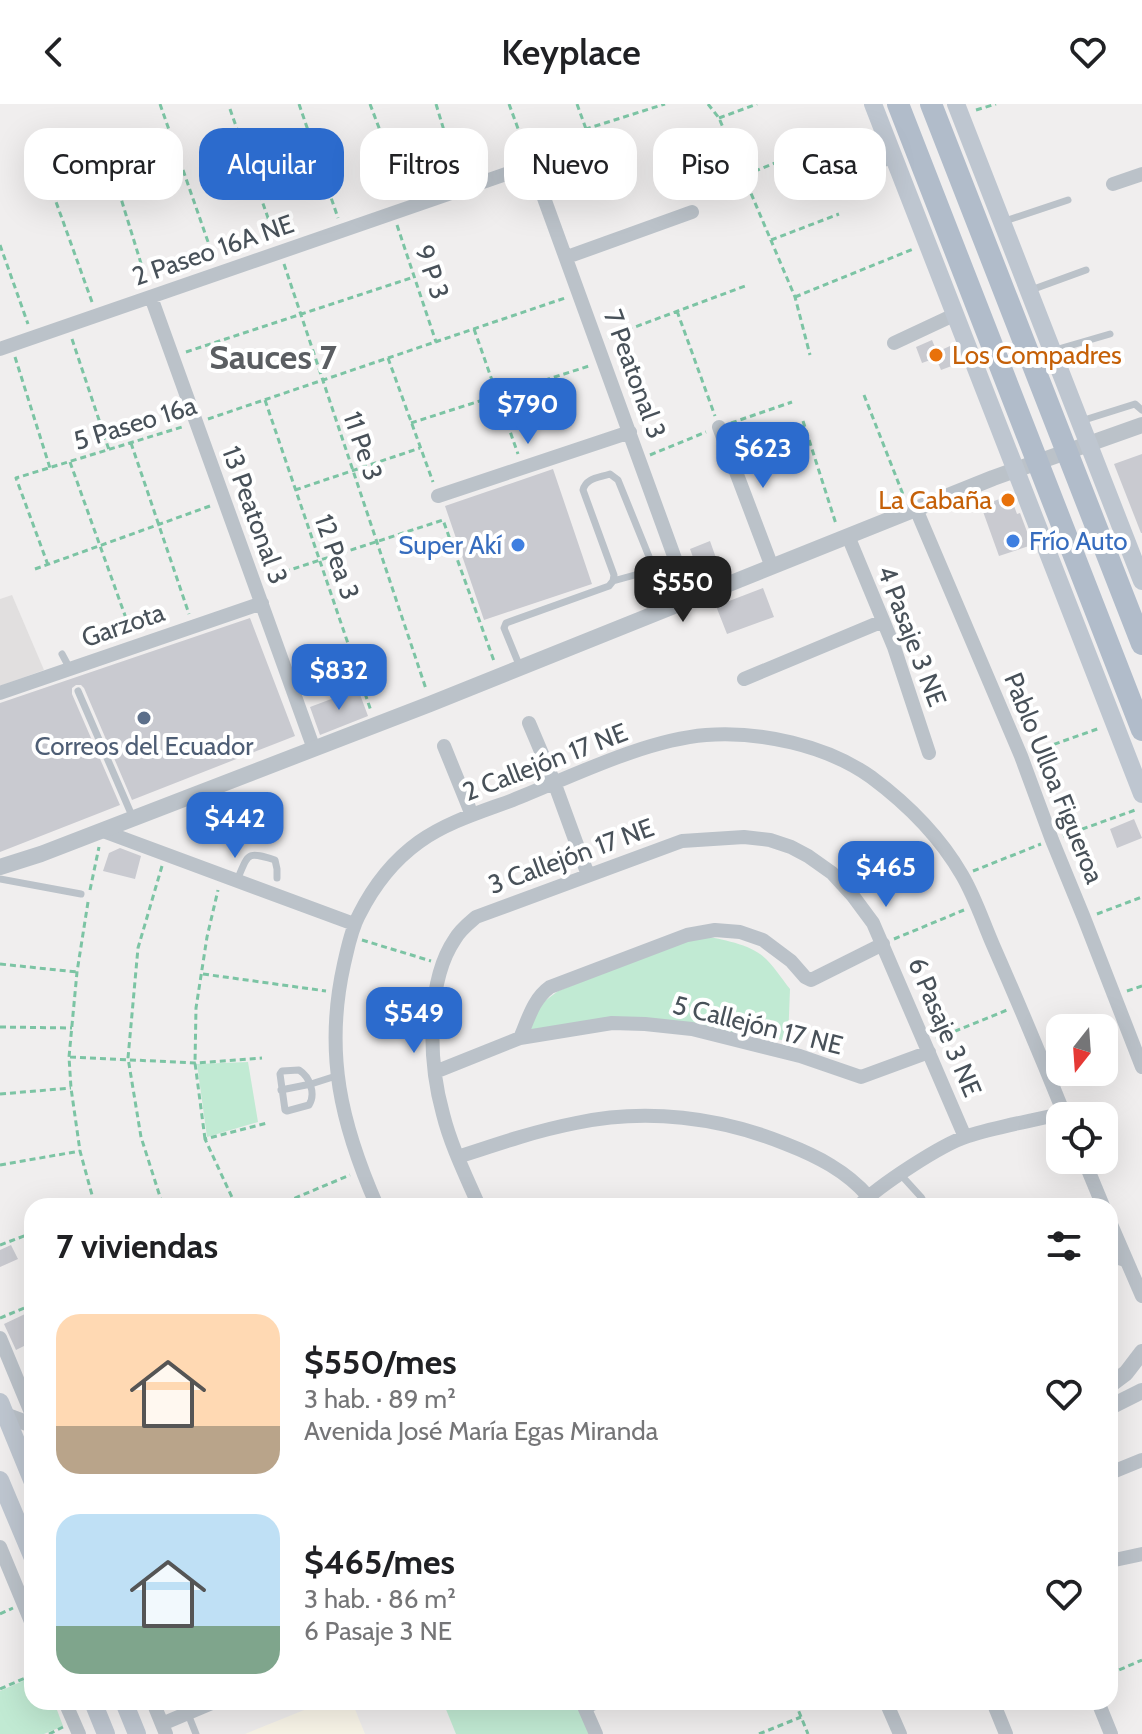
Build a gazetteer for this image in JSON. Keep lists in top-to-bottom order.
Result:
{
  "streets": {
    "street": [
      "2 Paseo 16A NE",
      "7 Peatonal 3",
      "13 Peatonal 3",
      "Garzota",
      "4 Pasaje 3 NE",
      "2 Callejón 17 NE",
      "Pablo Ulloa Figueroa",
      "3 Callejón 17 NE",
      "5 Callejón 17 NE",
      "6 Pasaje 3 NE"
    ],
    "path": [
      "9 P 3",
      "5 Paseo 16a",
      "11 Pe 3",
      "12 Pea 3"
    ]
  },
  "crossings": [
    ["2 Paseo 16A NE", "9 P 3"],
    ["2 Paseo 16A NE", "11 Pe 3"],
    ["2 Paseo 16A NE", "13 Peatonal 3"],
    ["9 P 3", "5 Paseo 16a"],
    ["7 Peatonal 3", "5 Paseo 16a"],
    ["5 Paseo 16a", "11 Pe 3"],
    ["5 Paseo 16a", "13 Peatonal 3"],
    ["5 Paseo 16a", "12 Pea 3"],
    ["13 Peatonal 3", "Garzota"],
    ["3 Callejón 17 NE", "6 Pasaje 3 NE"],
    ["5 Callejón 17 NE", "6 Pasaje 3 NE"]
  ],
  "districts": ["Sauces 7"],
  "places": [
    "Los Compadres",
    "La Cabaña",
    "Frío Auto",
    "Super Akí",
    "Correos del Ecuador"
  ],
  "north": "bottom",
  "page": {
    "header": "Keyplace",
    "chip": [
      "Comprar",
      "Alquilar",
      "Filtros",
      "Nuevo",
      "Piso",
      "Casa"
    ],
    "price": [
      "$790",
      "$623",
      "$550",
      "$832",
      "$442",
      "$465",
      "$549"
    ],
    "heading": "7 viviendas",
    "list": [
      {
        "name": "$550/mes",
        "note": "3 hab. · 89 m² · Avenida José María Egas Miranda"
      },
      {
        "name": "$465/mes",
        "note": "3 hab. · 86 m² · 6 Pasaje 3 NE"
      }
    ]
  }
}
